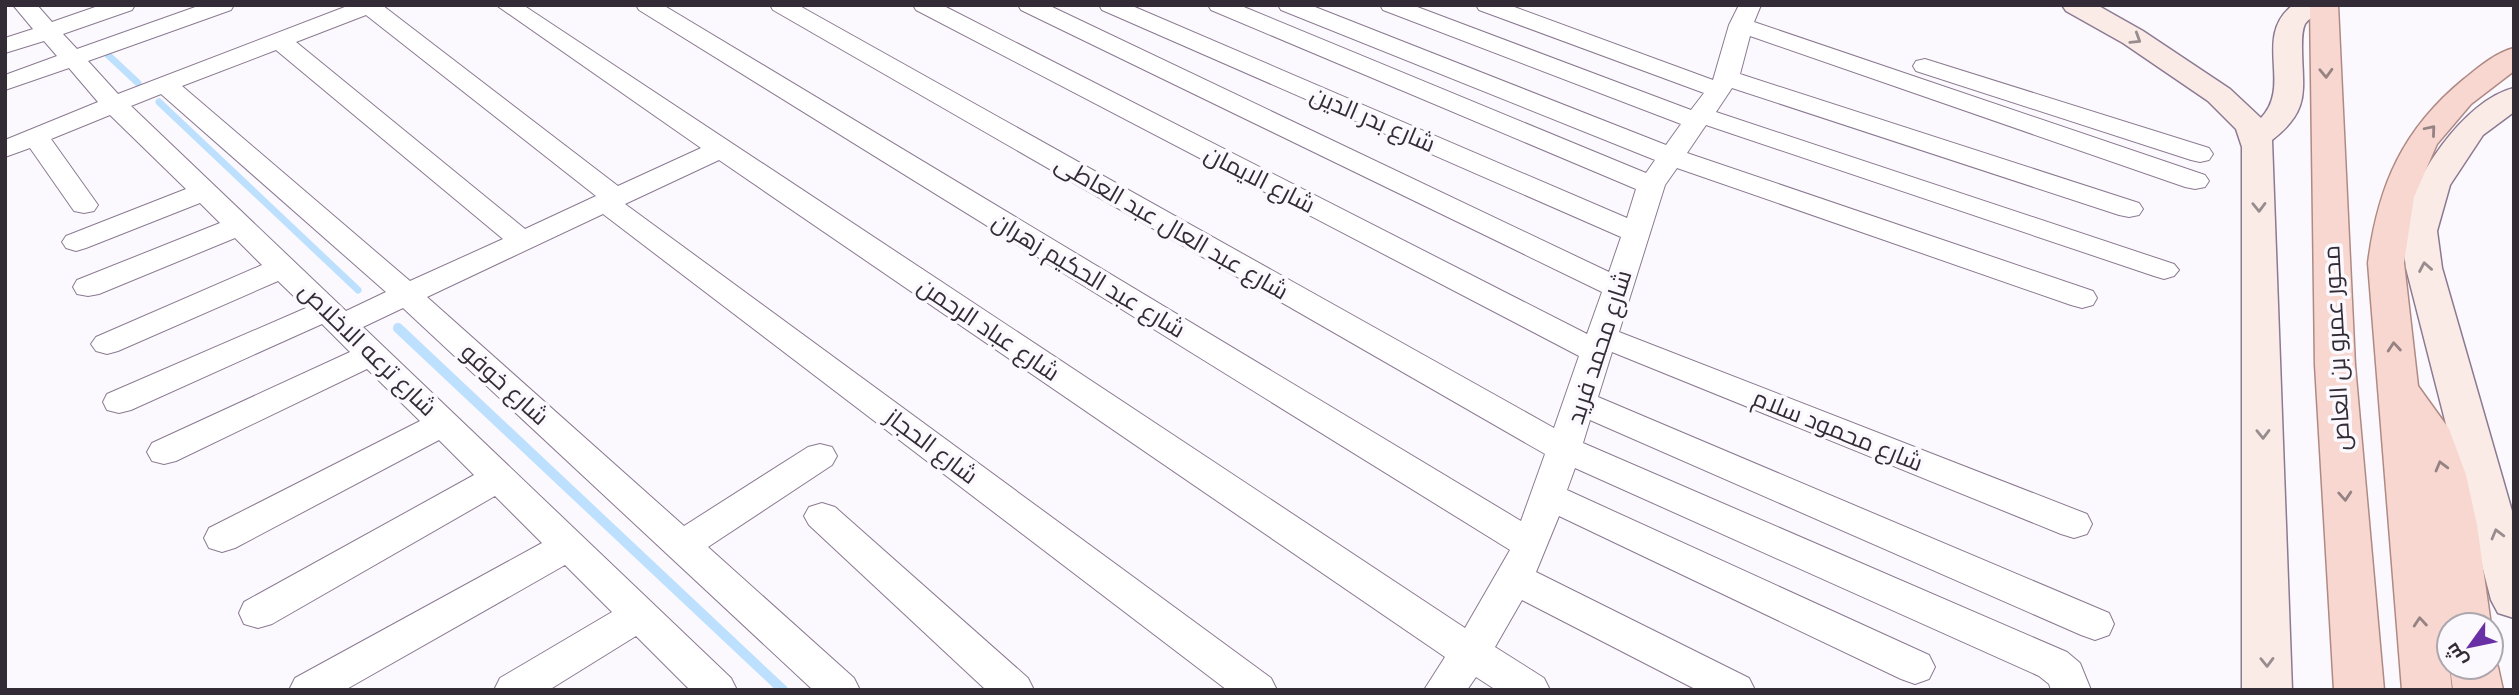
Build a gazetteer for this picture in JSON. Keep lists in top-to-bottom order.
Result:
{
  "streets": {
    "main road": ["محور عمرو بن العاص"],
    "street": [
      "شارع بدر الدين",
      "شارع الايمان",
      "شارع عبد العال عبد العاطى",
      "شارع عبد الحكيم زهران",
      "شارع عباد الرحمن",
      "شارع محمد فريد",
      "شارع ترعه الاخلاص",
      "شارع خوفو",
      "شارع محمود سلام",
      "شارع الحجاز"
    ]
  },
  "crossings": [
    ["شارع بدر الدين", "شارع محمد فريد"],
    ["شارع الايمان", "شارع محمد فريد"],
    ["شارع الايمان", "شارع محمود سلام"],
    ["شارع عبد العال عبد العاطى", "شارع محمد فريد"],
    ["شارع عبد الحكيم زهران", "شارع محمد فريد"],
    ["شارع عباد الرحمن", "شارع محمد فريد"],
    ["شارع محمد فريد", "شارع محمود سلام"]
  ],
  "north": "bottom left"
}
